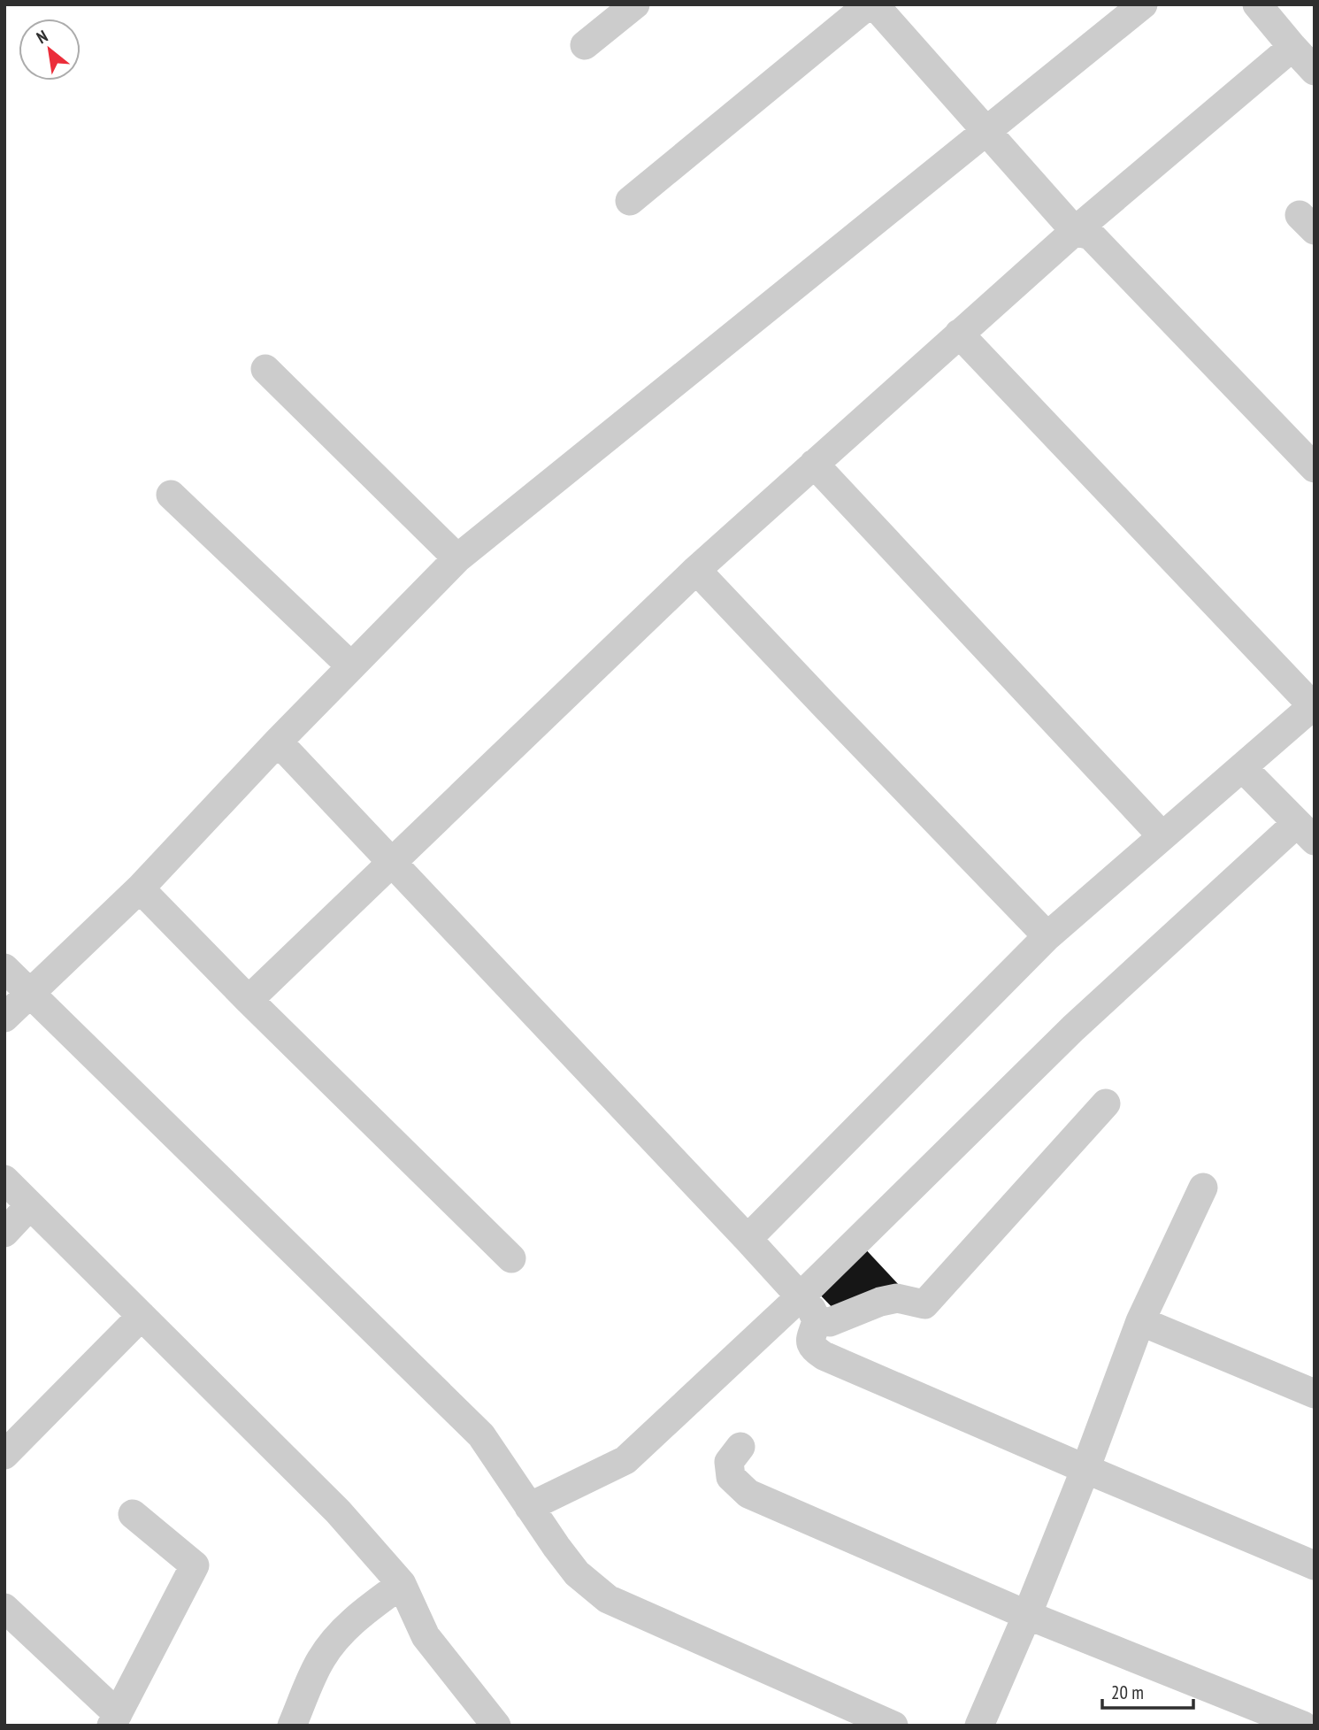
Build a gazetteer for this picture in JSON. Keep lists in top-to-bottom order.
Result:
{
  "scale_bar": "20 m",
  "north": "top left"
}
